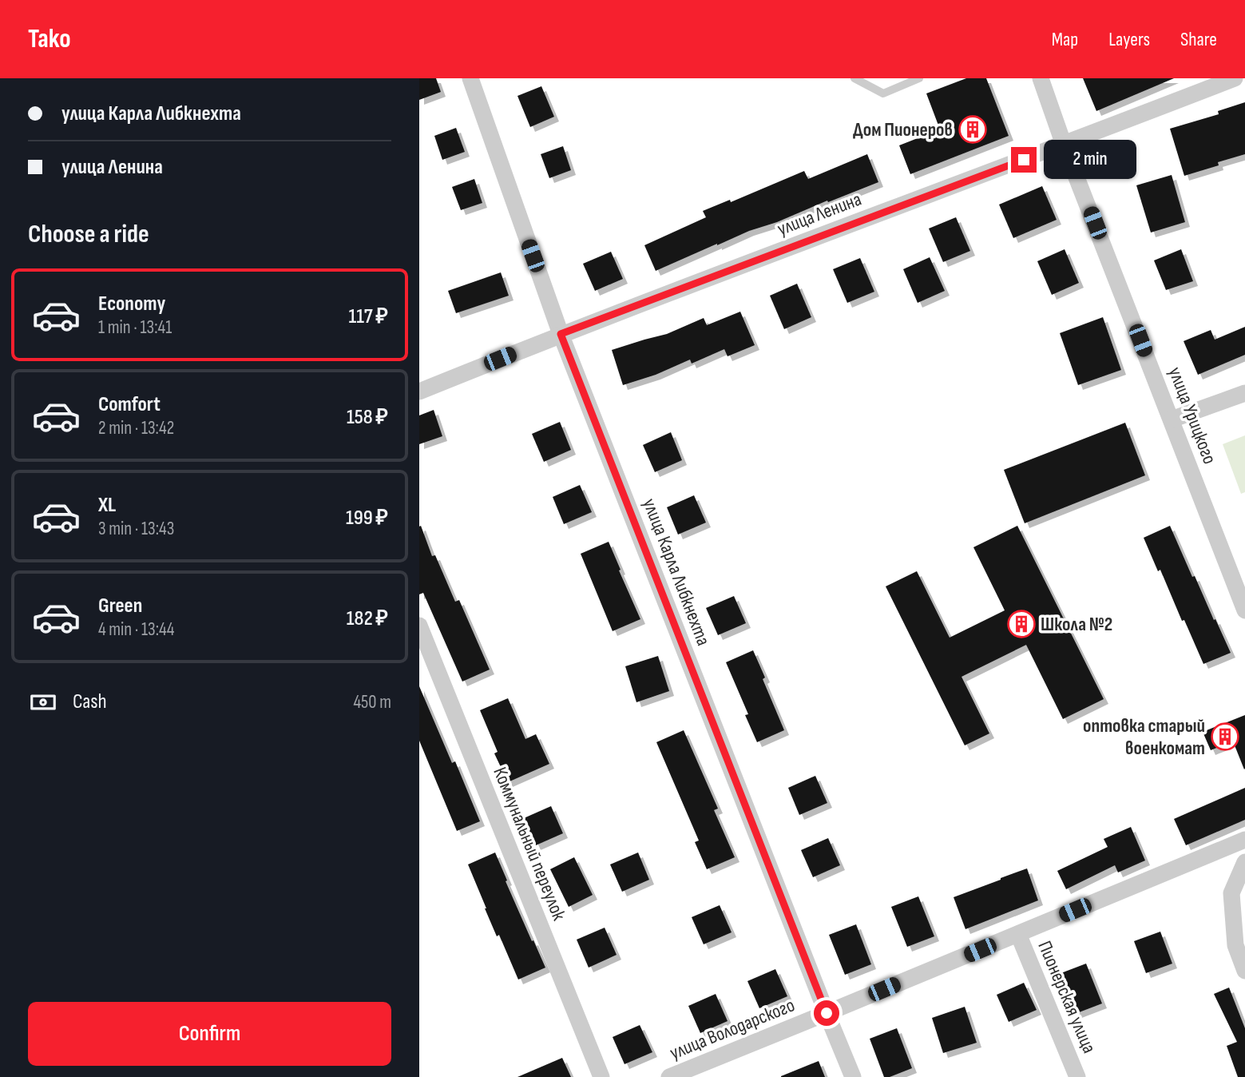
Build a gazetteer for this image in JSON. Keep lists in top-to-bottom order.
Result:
{
  "streets": {
    "street": [
      "улица Ленина",
      "улица Урицкого",
      "улица Карла Либкнехта",
      "Коммунальный переулок",
      "Пионерская улица",
      "улица Володарского"
    ]
  },
  "crossings": [
    ["улица Ленина", "улица Урицкого"],
    ["улица Ленина", "улица Карла Либкнехта"],
    ["улица Карла Либкнехта", "улица Володарского"],
    ["Пионерская улица", "улица Володарского"]
  ],
  "places": {
    "building": ["Дом Пионеров", "Школа №2", "оптовка старый военкомат"]
  },
  "page": {
    "header": "Tako",
    "nav": ["Map", "Layers", "Share"],
    "banner": ["улица Карла Либкнехта", "улица Ленина"],
    "bubble": "2 min",
    "heading": "Choose a ride",
    "list": [
      {
        "name": "Economy",
        "note": "1 min · 13:41",
        "value": "117 ₽"
      },
      {
        "name": "Comfort",
        "note": "2 min · 13:42",
        "value": "158 ₽"
      },
      {
        "name": "XL",
        "note": "3 min · 13:43",
        "value": "199 ₽"
      },
      {
        "name": "Green",
        "note": "4 min · 13:44",
        "value": "182 ₽"
      }
    ],
    "pay": ["Cash", "450 m"],
    "buttons": "Confirm"
  }
}
